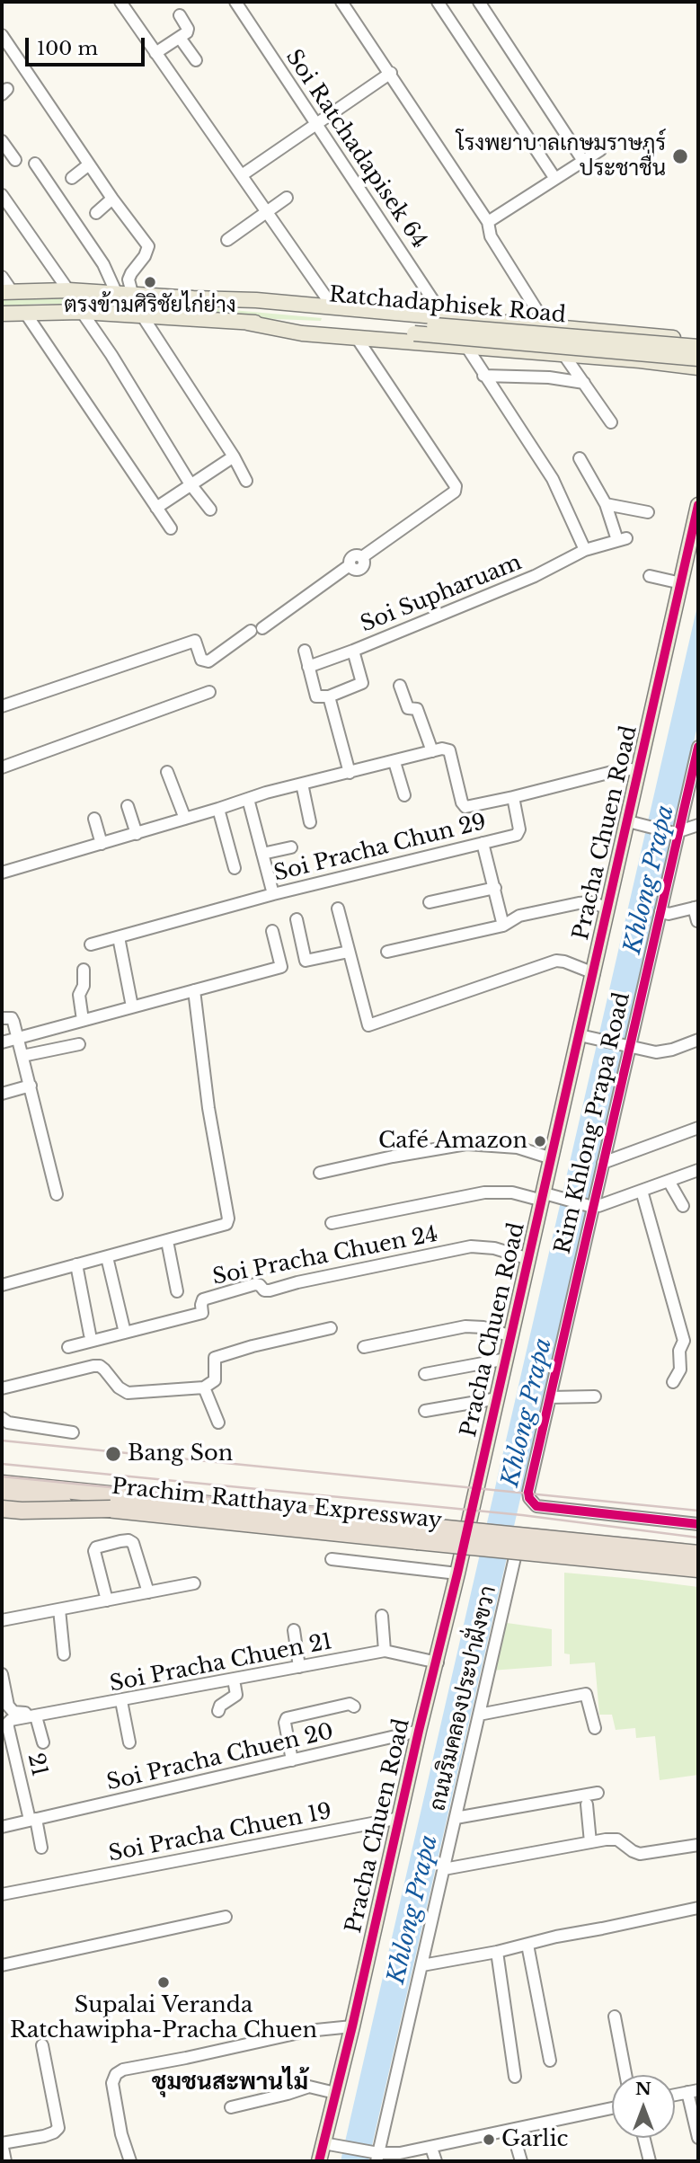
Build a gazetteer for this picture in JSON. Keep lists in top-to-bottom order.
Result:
{
  "streets": {
    "highway": ["Prachim Ratthaya Expressway"],
    "main road": ["Ratchadaphisek Road", "Pracha Chuen Road"],
    "street": [
      "Soi Ratchadapisek 64",
      "Soi Supharuam",
      "Soi Pracha Chun 29",
      "Rim Khlong Prapa Road",
      "Soi Pracha Chuen 24",
      "Soi Pracha Chuen 21",
      "ถนนริมคลองประปาฝั่งขวา",
      "Soi Pracha Chuen 20",
      "21",
      "Soi Pracha Chuen 19"
    ]
  },
  "crossings": [
    ["Soi Ratchadapisek 64", "Ratchadaphisek Road"],
    ["Pracha Chuen Road", "Soi Pracha Chun 29"],
    ["Pracha Chuen Road", "Soi Pracha Chuen 24"],
    ["Pracha Chuen Road", "Soi Pracha Chuen 21"],
    ["Pracha Chuen Road", "Soi Pracha Chuen 20"],
    ["Pracha Chuen Road", "Soi Pracha Chuen 19"],
    ["Soi Pracha Chuen 21", "21"],
    ["Soi Pracha Chuen 20", "21"]
  ],
  "districts": ["ชุมชนสะพานไม้"],
  "water": ["Khlong Prapa"],
  "places": [
    "โรงพยาบาลเกษมราษฎร์ ประชาชื่น",
    "ตรงข้ามศิริชัยไก่ย่าง",
    "Café Amazon",
    "Bang Son",
    "Supalai Veranda Ratchawipha-Pracha Chuen",
    "Garlic"
  ],
  "scale_bar": "100 m",
  "north": "top"
}
